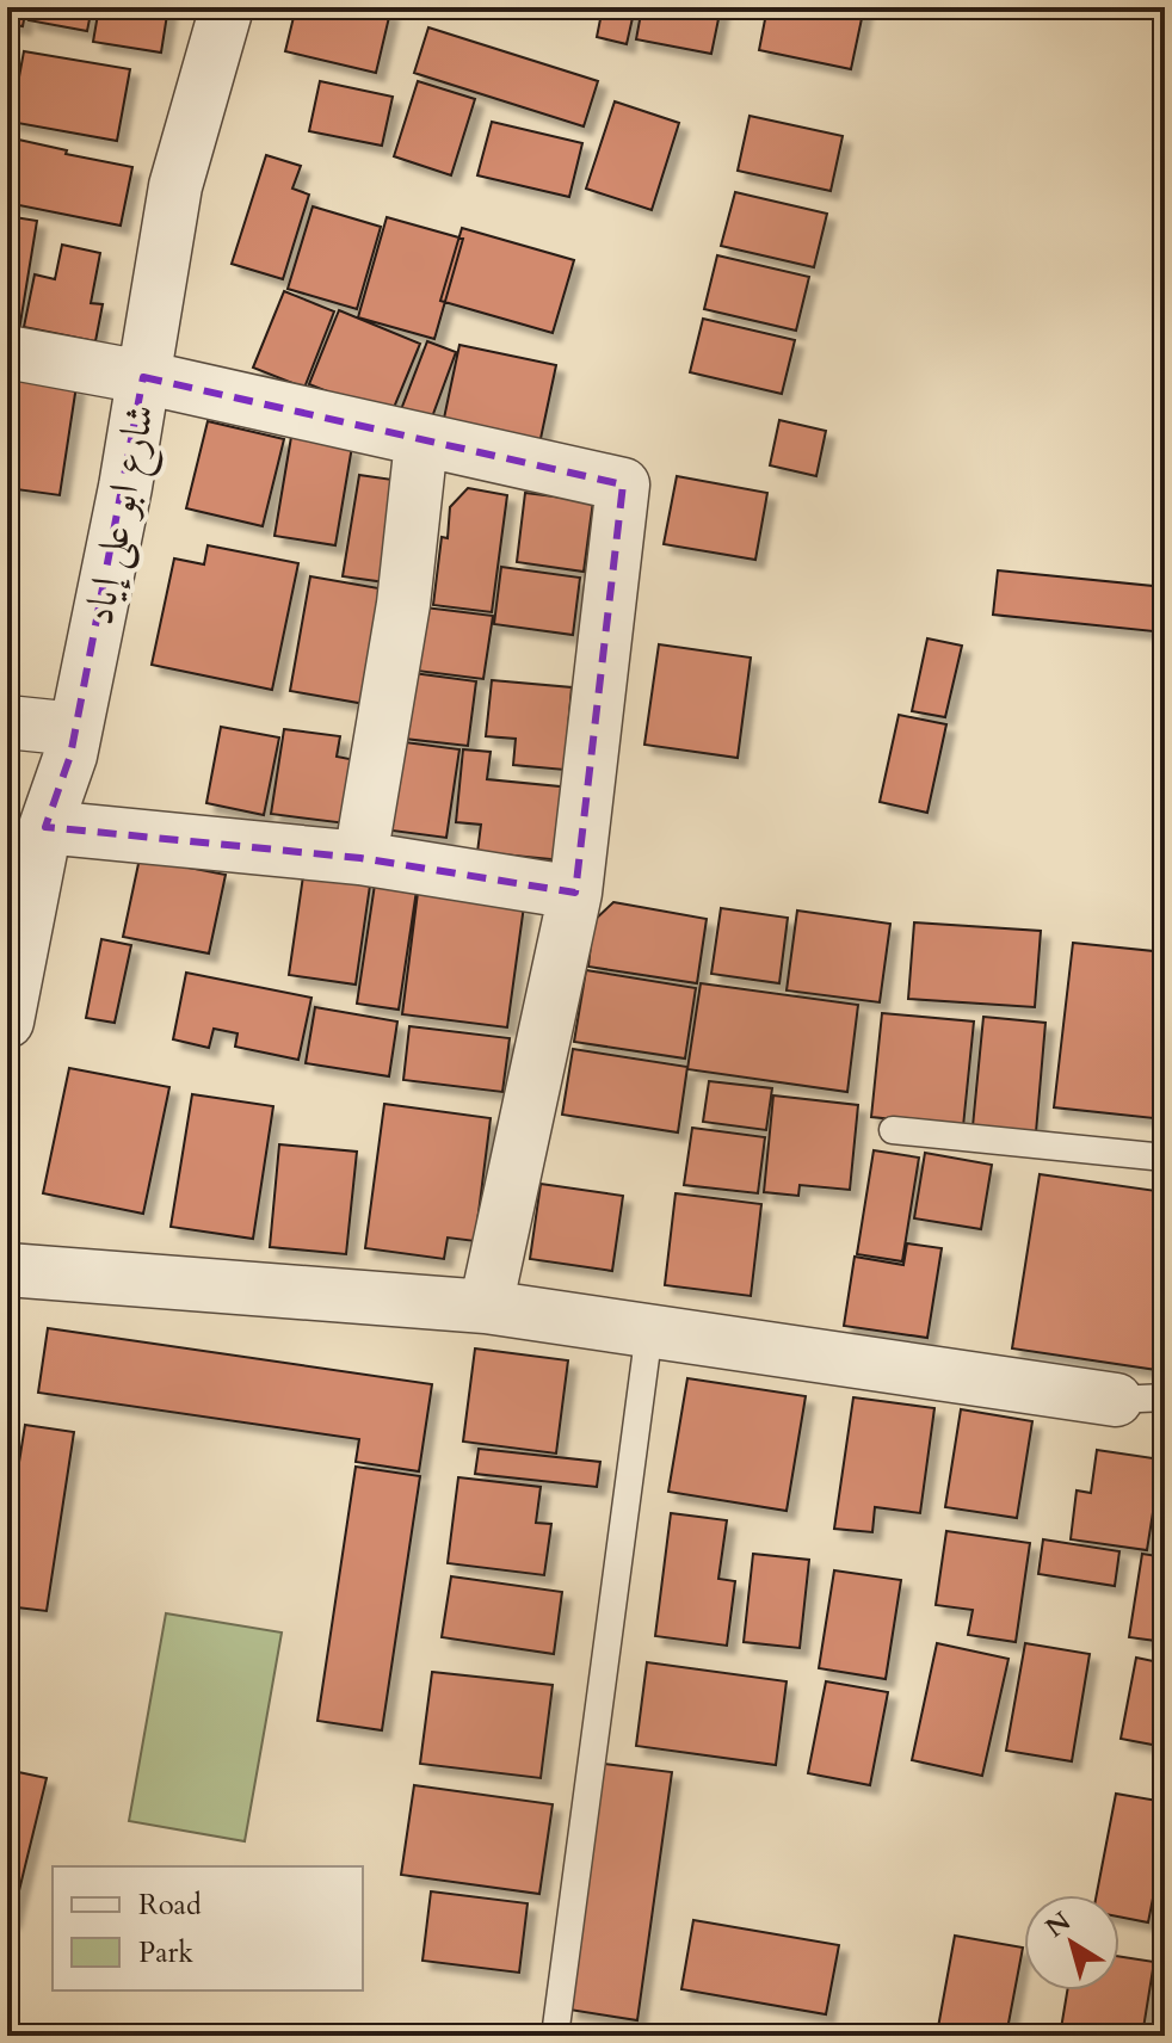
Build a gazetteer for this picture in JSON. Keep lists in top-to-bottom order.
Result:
{
  "streets": {
    "street": ["شارع ابو على إياد"]
  },
  "legend": ["Road", "Park"],
  "north": "top left"
}
